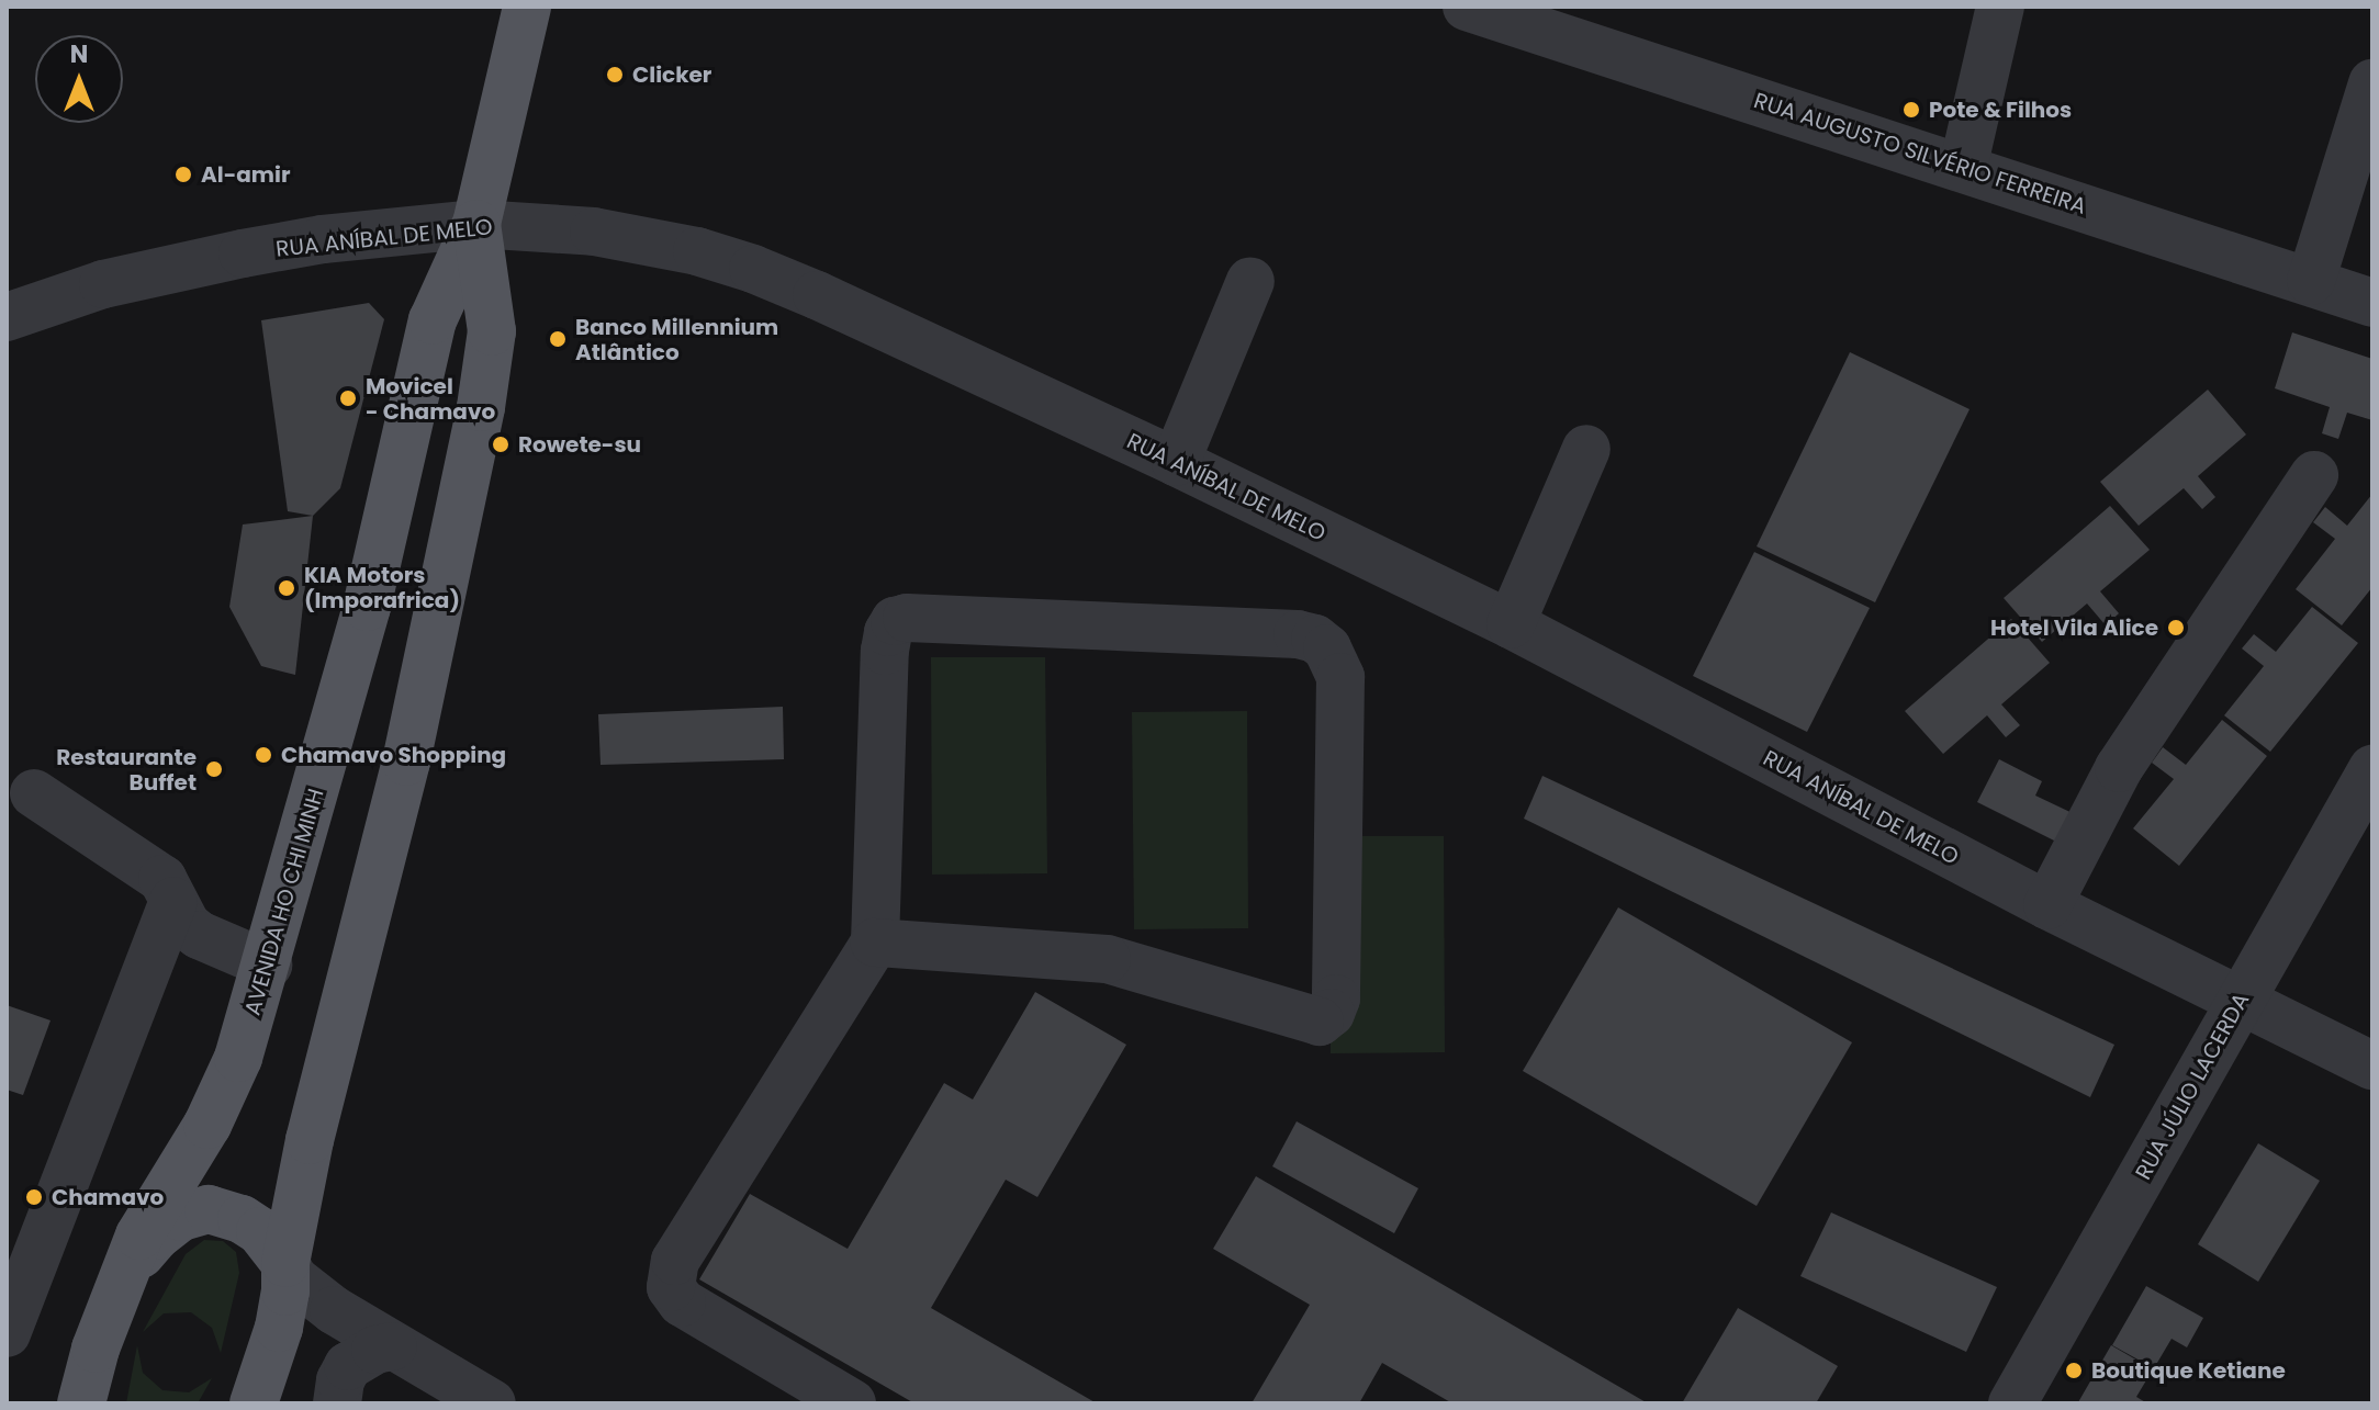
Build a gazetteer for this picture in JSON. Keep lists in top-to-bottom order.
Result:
{
  "streets": {
    "main road": ["AVENIDA HO CHI MINH"],
    "street": ["RUA AUGUSTO SILVÉRIO FERREIRA", "RUA ANÍBAL DE MELO", "RUA JÚLIO LACERDA"]
  },
  "crossings": [
    ["RUA ANÍBAL DE MELO", "AVENIDA HO CHI MINH"],
    ["RUA ANÍBAL DE MELO", "RUA JÚLIO LACERDA"]
  ],
  "places": [
    "Clicker",
    "Pote & Filhos",
    "Al-amir",
    "Banco Millennium Atlântico",
    "Movicel - Chamavo",
    "Rowete-su",
    "KIA Motors (Imporafrica)",
    "Hotel Vila Alice",
    "Chamavo Shopping",
    "Restaurante Buffet",
    "Chamavo",
    "Boutique Ketiane"
  ],
  "north": "top"
}
